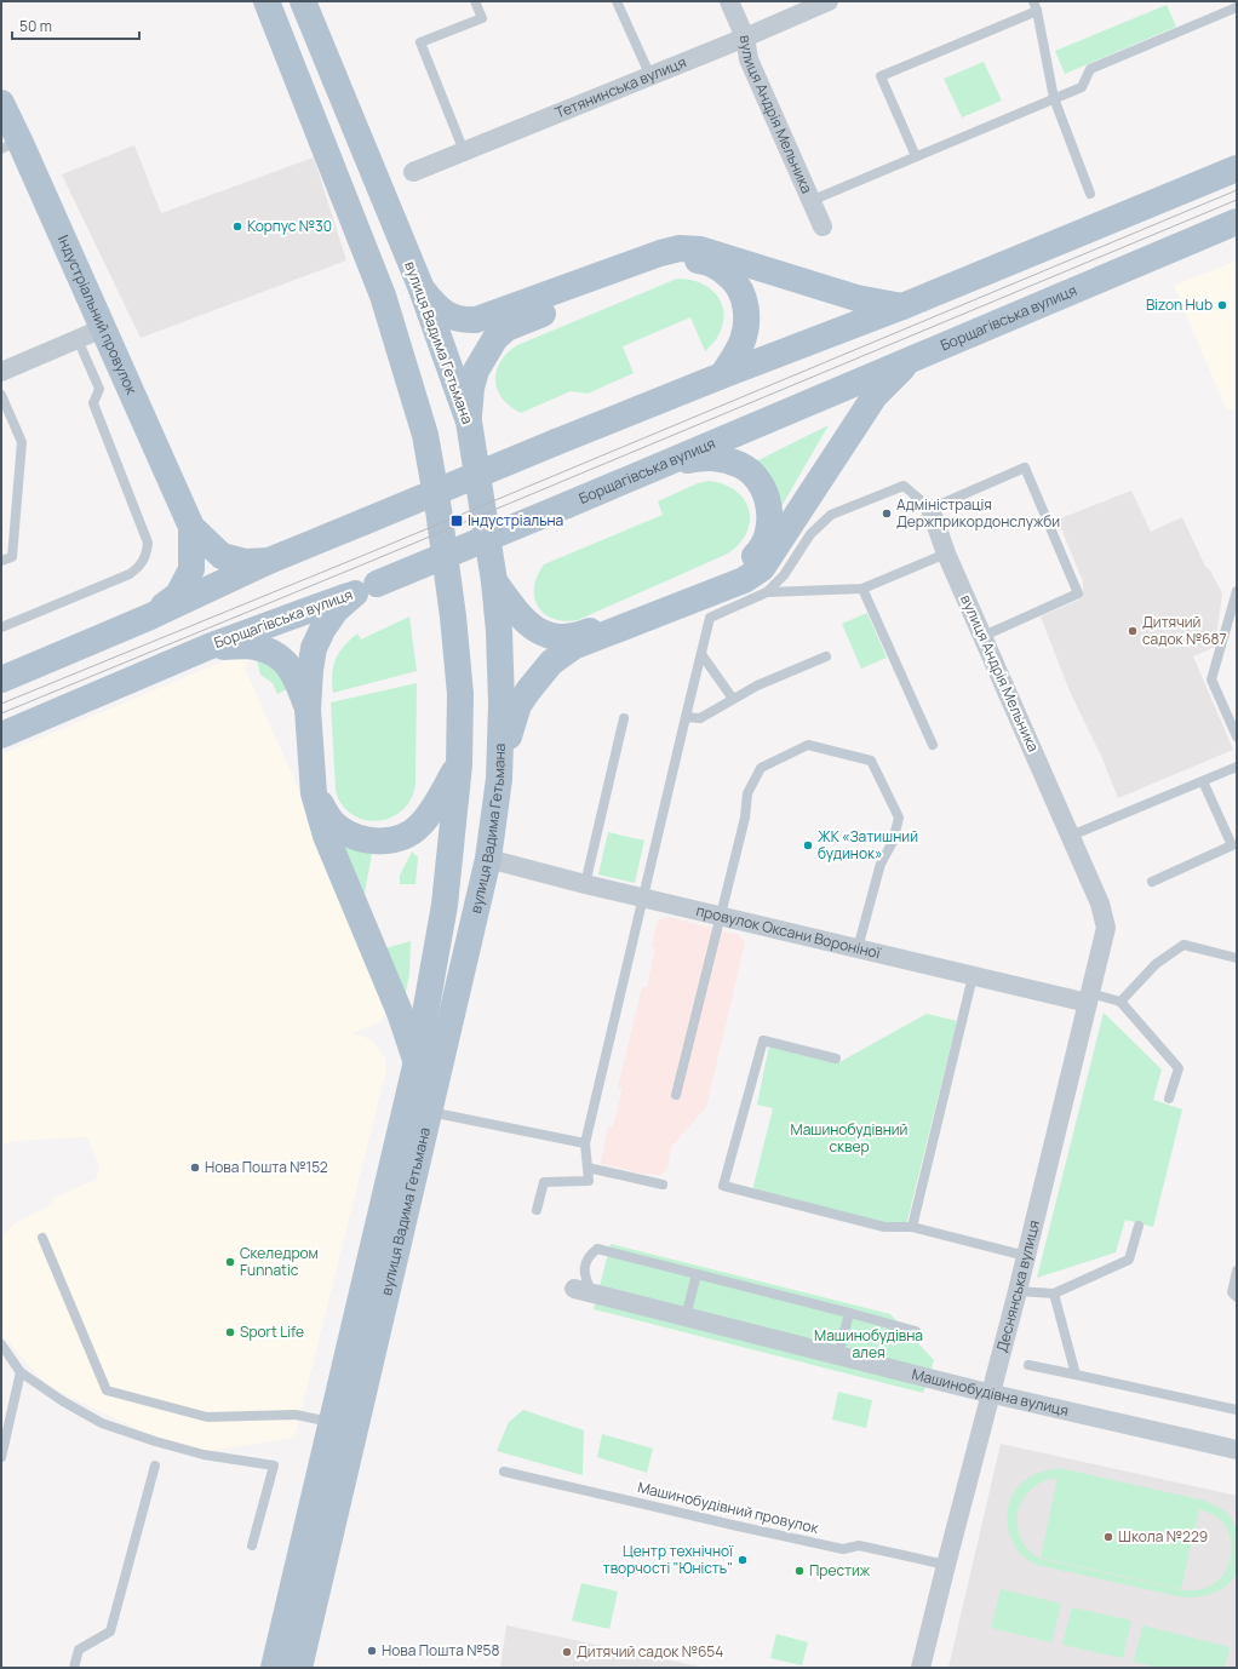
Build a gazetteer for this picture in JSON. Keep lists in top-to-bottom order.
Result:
{
  "streets": {
    "main road": ["Індустріальний провулок", "Борщагівська вулиця", "вулиця Вадима Гетьмана"],
    "street": [
      "Тетянинська вулиця",
      "вулиця Андрія Мельника",
      "провулок Оксани Вороніної",
      "Деснянська вулиця",
      "Машинобудівна вулиця"
    ],
    "lane": ["Машинобудівний провулок"]
  },
  "crossings": [
    ["Тетянинська вулиця", "вулиця Андрія Мельника"],
    ["вулиця Андрія Мельника", "Деснянська вулиця"],
    ["вулиця Вадима Гетьмана", "провулок Оксани Вороніної"],
    ["провулок Оксани Вороніної", "Деснянська вулиця"],
    ["Деснянська вулиця", "Машинобудівна вулиця"],
    ["Деснянська вулиця", "Машинобудівний провулок"]
  ],
  "parks": ["Машинобудівний сквер", "Машинобудівна алея"],
  "places": {
    "other": [
      "Корпус №30",
      "Bizon Hub",
      "Адміністрація Держприкордонслужби",
      "Дитячий садок №687",
      "ЖК «Затишний будинок»",
      "Нова Пошта №152",
      "Скеледром Funnatic",
      "Sport Life",
      "Школа №229",
      "Центр технічної творчості \"Юність\"",
      "Престиж",
      "Нова Пошта №58",
      "Дитячий садок №654"
    ],
    "transit": ["Індустріальна"]
  },
  "scale_bar": "50 m"
}
